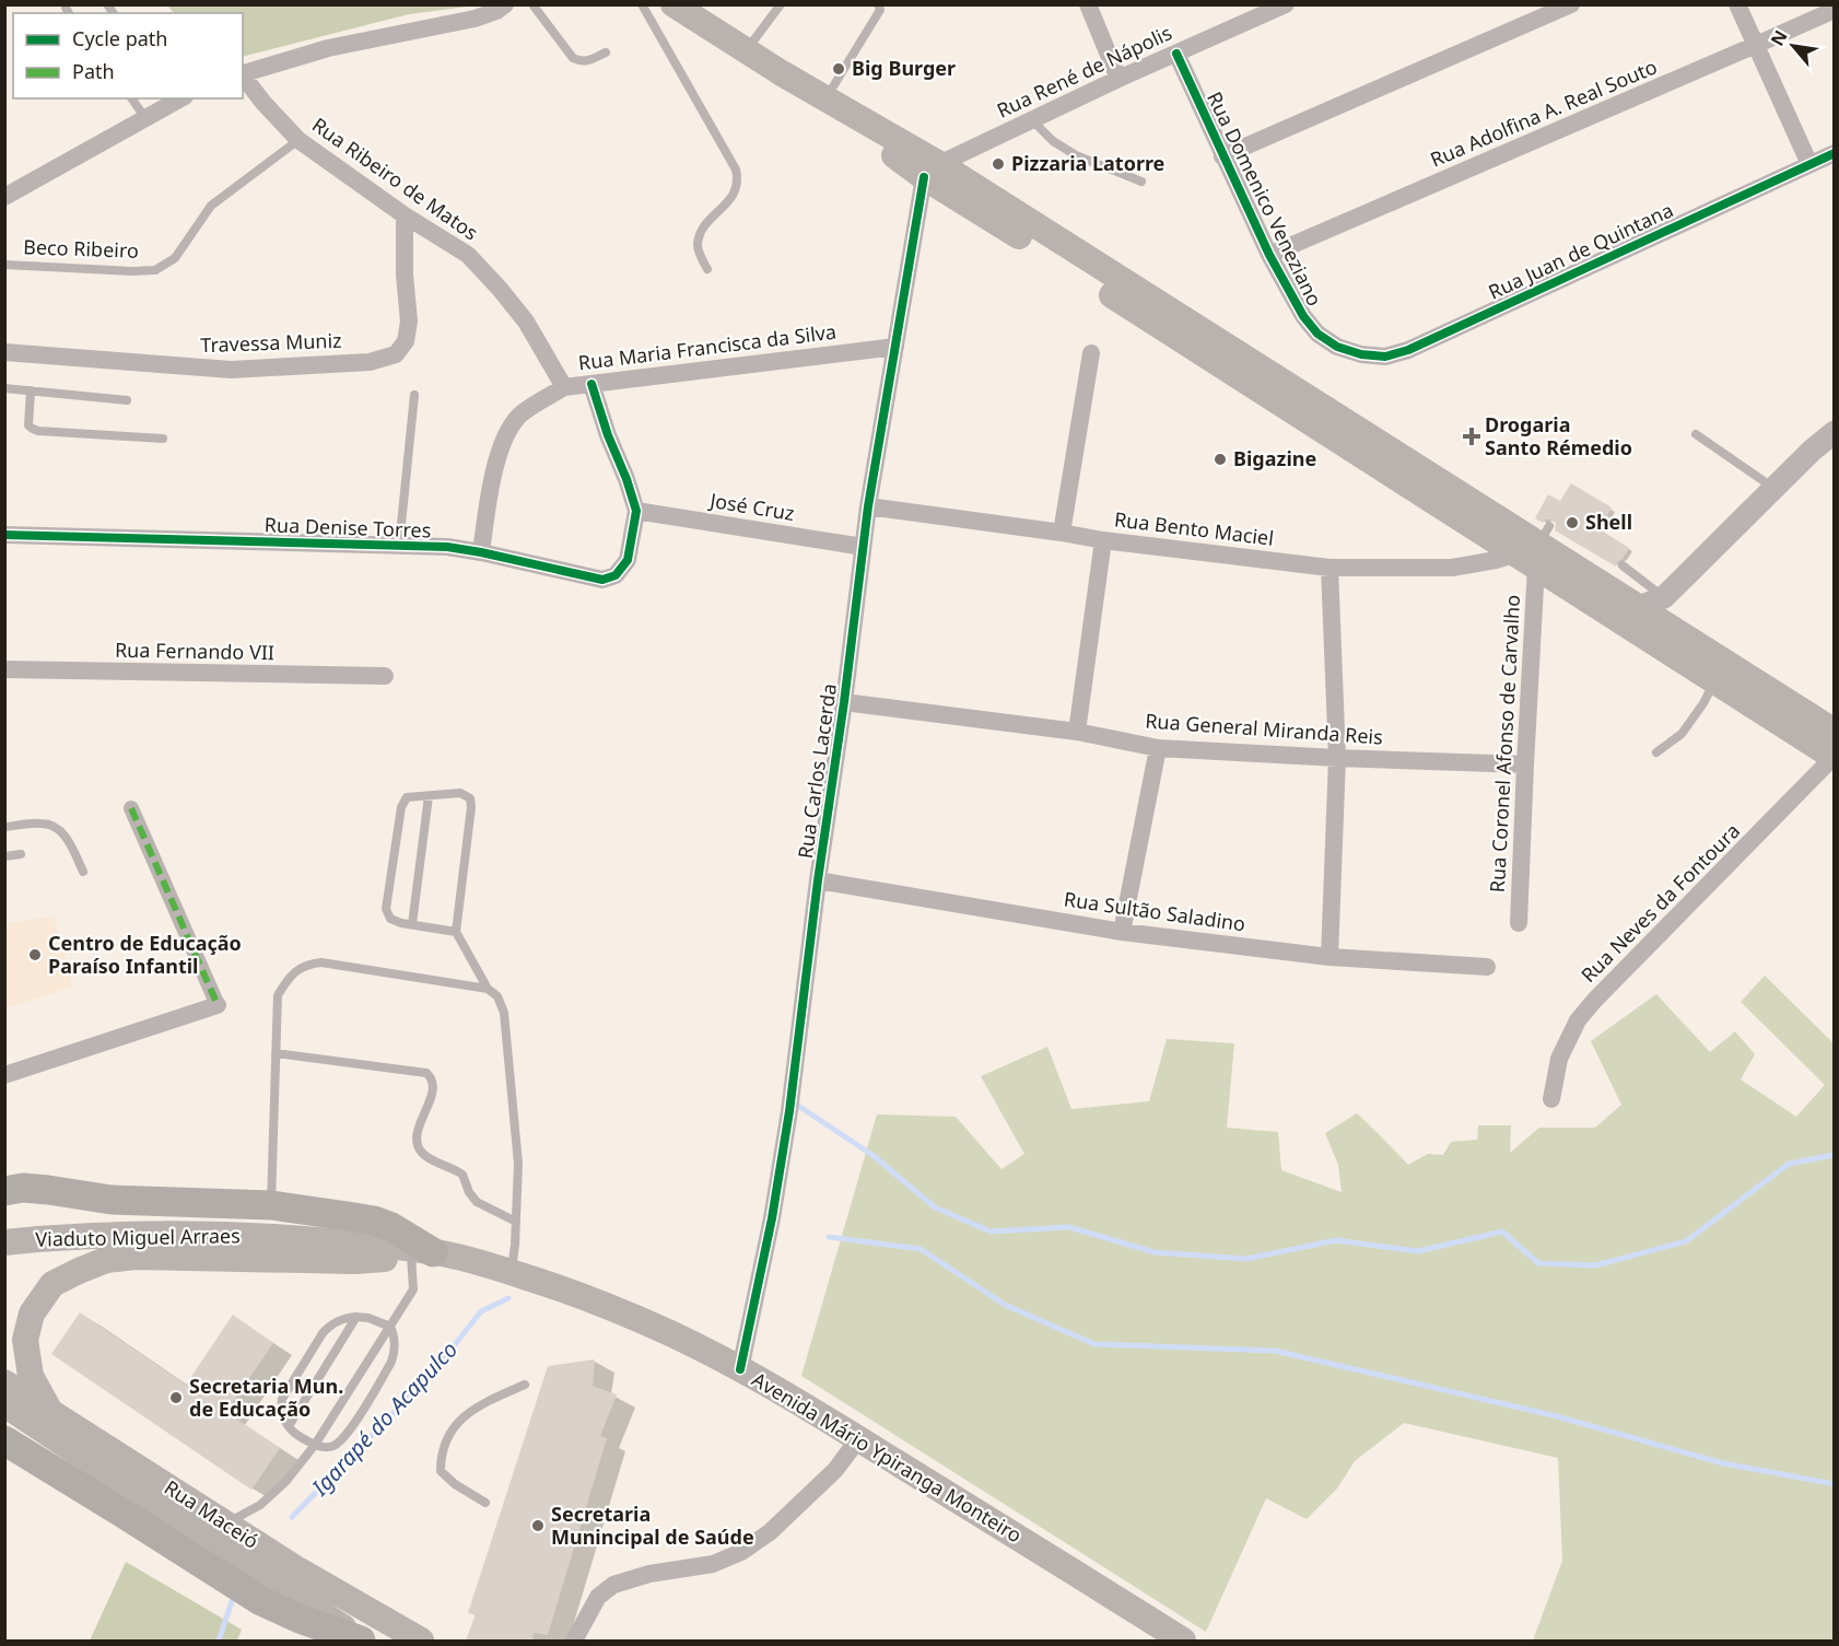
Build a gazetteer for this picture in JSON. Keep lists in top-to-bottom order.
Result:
{
  "streets": {
    "main road": ["Viaduto Miguel Arraes", "Avenida Mário Ypiranga Monteiro", "Rua Maceió"],
    "street": [
      "Rua René de Nápolis",
      "Rua Adolfina A. Real Souto",
      "Rua Ribeiro de Matos",
      "Rua Domenico Veneziano",
      "Rua Juan de Quintana",
      "Travessa Muniz",
      "Rua Maria Francisca da Silva",
      "José Cruz",
      "Rua Denise Torres",
      "Rua Bento Maciel",
      "Rua Fernando VII",
      "Rua General Miranda Reis",
      "Rua Coronel Afonso de Carvalho",
      "Rua Carlos Lacerda",
      "Rua Neves da Fontoura",
      "Rua Sultão Saladino"
    ],
    "lane": ["Beco Ribeiro"]
  },
  "crossings": [
    ["Rua René de Nápolis", "Rua Domenico Veneziano"],
    ["Rua René de Nápolis", "Rua Carlos Lacerda"],
    ["Rua Adolfina A. Real Souto", "Rua Domenico Veneziano"],
    ["Rua Ribeiro de Matos", "Beco Ribeiro"],
    ["Rua Ribeiro de Matos", "Travessa Muniz"],
    ["Rua Ribeiro de Matos", "Rua Maria Francisca da Silva"],
    ["Rua Domenico Veneziano", "Rua Juan de Quintana"],
    ["Rua Maria Francisca da Silva", "Rua Denise Torres"],
    ["Rua Maria Francisca da Silva", "Rua Carlos Lacerda"],
    ["José Cruz", "Rua Denise Torres"],
    ["José Cruz", "Rua Carlos Lacerda"],
    ["Rua Bento Maciel", "Rua Coronel Afonso de Carvalho"],
    ["Rua Bento Maciel", "Rua Carlos Lacerda"],
    ["Rua General Miranda Reis", "Rua Coronel Afonso de Carvalho"],
    ["Rua General Miranda Reis", "Rua Carlos Lacerda"],
    ["Rua Carlos Lacerda", "Rua Sultão Saladino"],
    ["Rua Carlos Lacerda", "Avenida Mário Ypiranga Monteiro"],
    ["Viaduto Miguel Arraes", "Avenida Mário Ypiranga Monteiro"]
  ],
  "water": ["Igarapé do Acapulco"],
  "places": {
    "other": [
      "Big Burger",
      "Pizzaria Latorre",
      "Bigazine",
      "Shell",
      "Centro de Educação Paraíso Infantil",
      "Secretaria Mun. de Educação",
      "Secretaria Munincipal de Saúde"
    ],
    "health": ["Drogaria Santo Rémedio"]
  },
  "legend": ["Cycle path", "Path"],
  "north": "top left"
}
